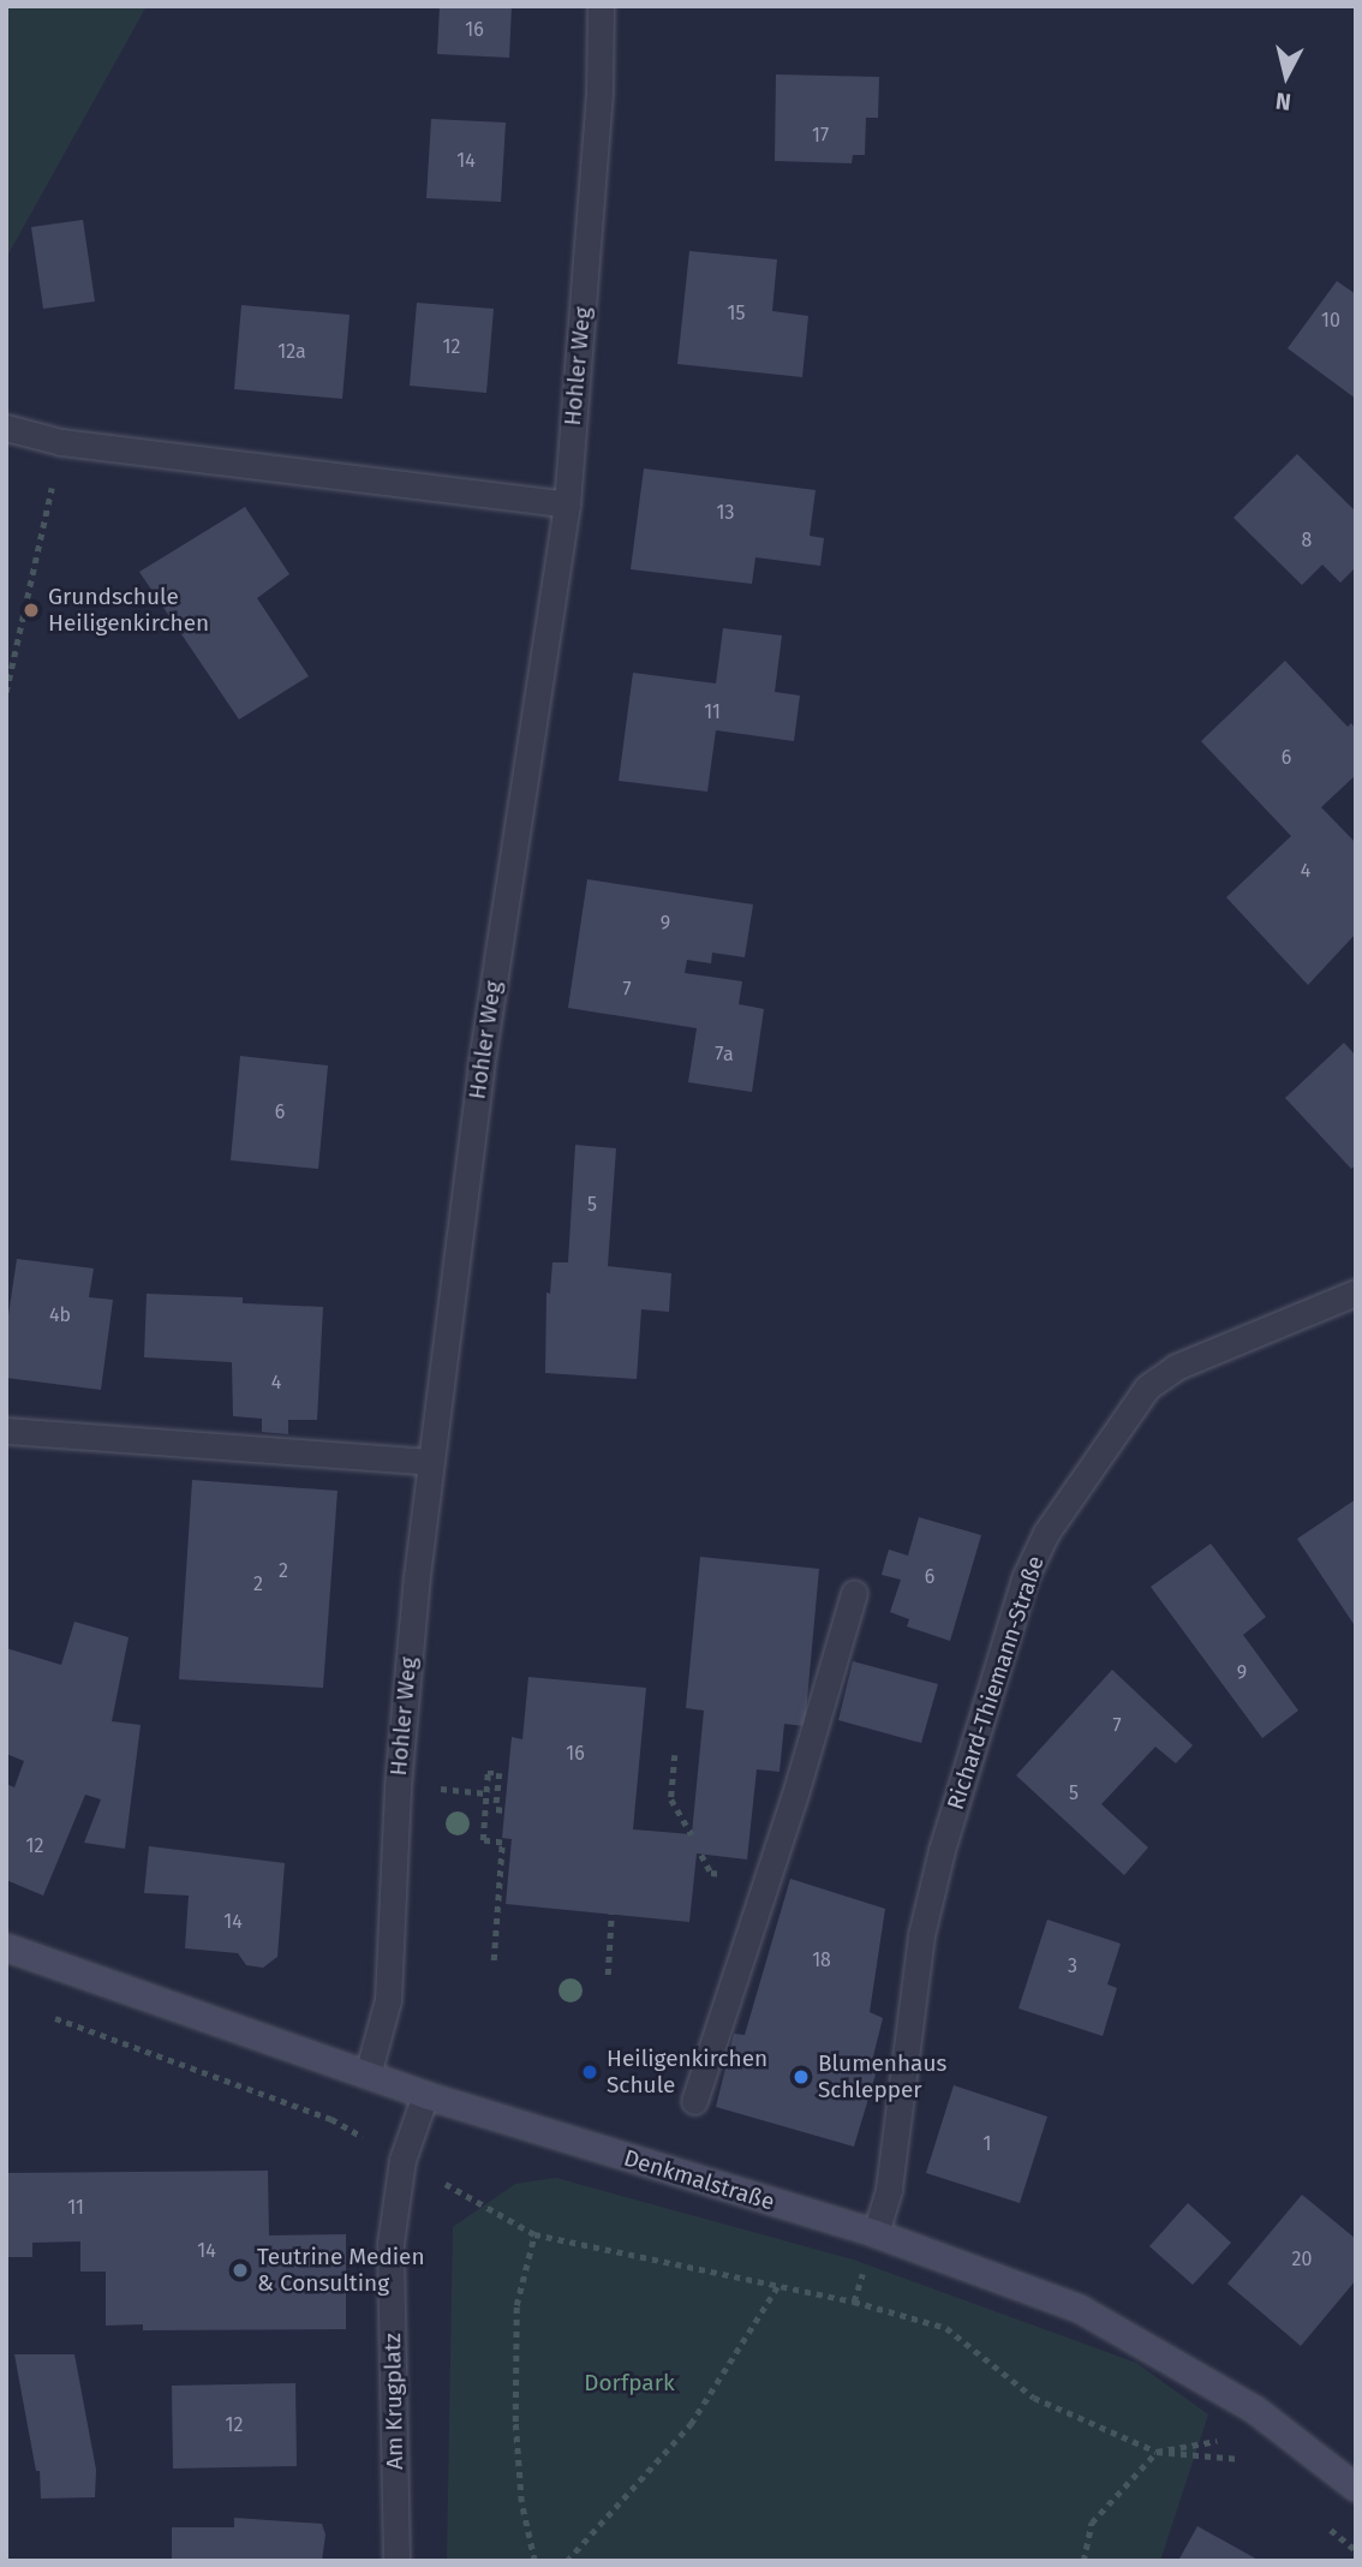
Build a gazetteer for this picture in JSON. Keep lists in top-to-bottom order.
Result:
{
  "streets": {
    "main road": ["Denkmalstraße"],
    "street": ["Hohler Weg", "Richard-Thiemann-Straße", "Am Krugplatz"]
  },
  "crossings": [
    ["Hohler Weg", "Denkmalstraße"],
    ["Richard-Thiemann-Straße", "Denkmalstraße"],
    ["Denkmalstraße", "Am Krugplatz"]
  ],
  "parks": ["Dorfpark"],
  "places": [
    "Grundschule Heiligenkirchen",
    "Heiligenkirchen Schule",
    "Blumenhaus Schlepper",
    "Teutrine Medien & Consulting"
  ],
  "house_numbers": [
    "16",
    "17",
    "14",
    "15",
    "10",
    "12",
    "12a",
    "13",
    "8",
    "11",
    "6",
    "4",
    "9",
    "7",
    "7a",
    "6",
    "5",
    "4b",
    "4",
    "2",
    "6",
    "2",
    "9",
    "7",
    "16",
    "5",
    "12",
    "14",
    "18",
    "3",
    "1",
    "11",
    "14",
    "20",
    "12"
  ],
  "north": "bottom"
}
